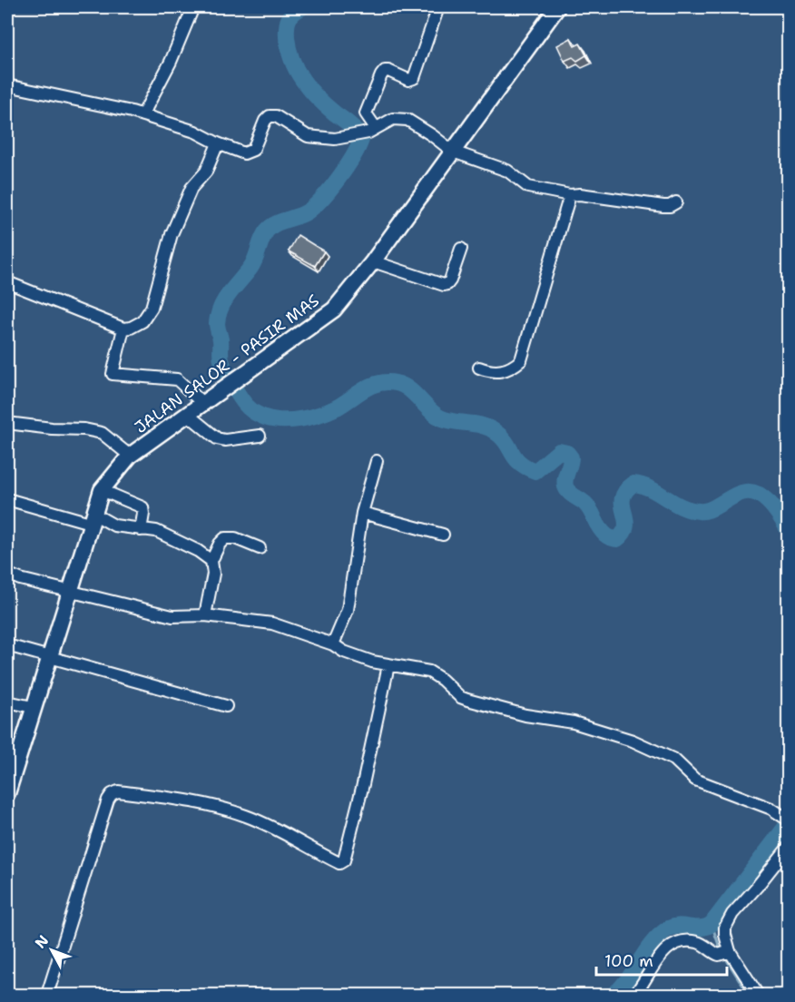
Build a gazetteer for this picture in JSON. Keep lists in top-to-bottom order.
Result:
{
  "streets": {
    "main road": ["JALAN SALOR - PASIR MAS"]
  },
  "scale_bar": "100 m",
  "north": "top left"
}
